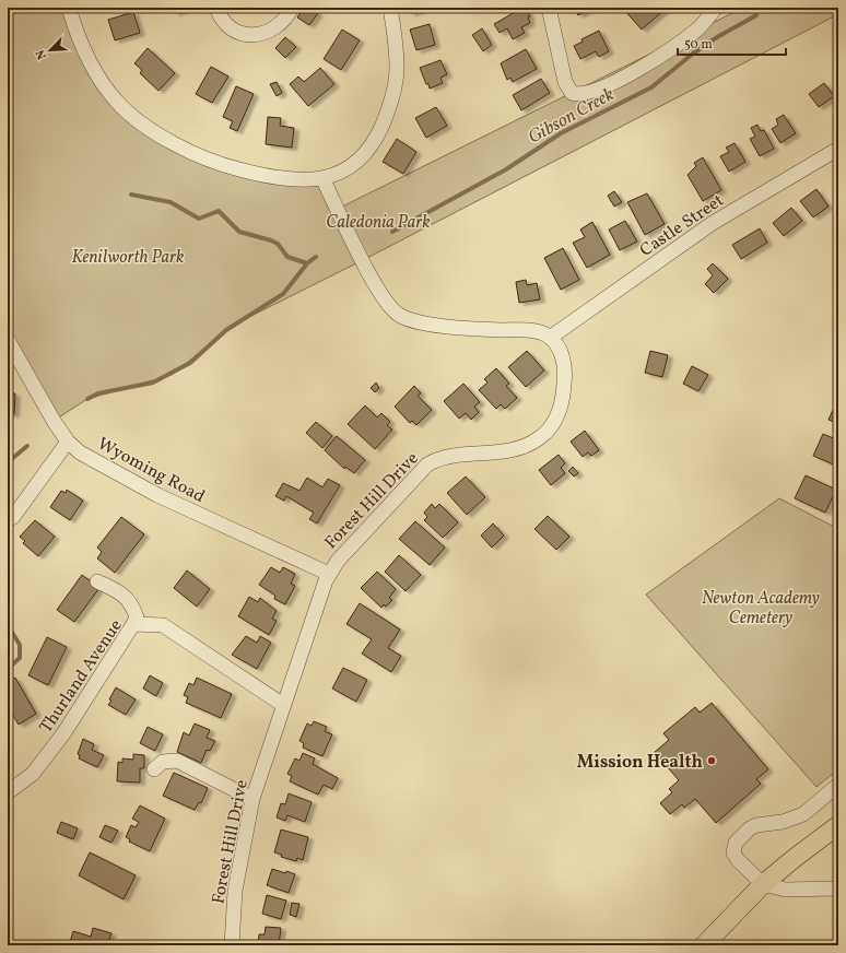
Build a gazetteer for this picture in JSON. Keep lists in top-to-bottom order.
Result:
{
  "streets": {
    "street": [
      "Castle Street",
      "Wyoming Road",
      "Forest Hill Drive",
      "Thurland Avenue"
    ]
  },
  "crossings": [
    ["Castle Street", "Forest Hill Drive"],
    ["Wyoming Road", "Forest Hill Drive"],
    ["Forest Hill Drive", "Thurland Avenue"]
  ],
  "water": ["Gibson Creek"],
  "parks": ["Caledonia Park", "Kenilworth Park", "Newton Academy Cemetery"],
  "places": ["Mission Health"],
  "scale_bar": "50 m",
  "north": "bottom left"
}
